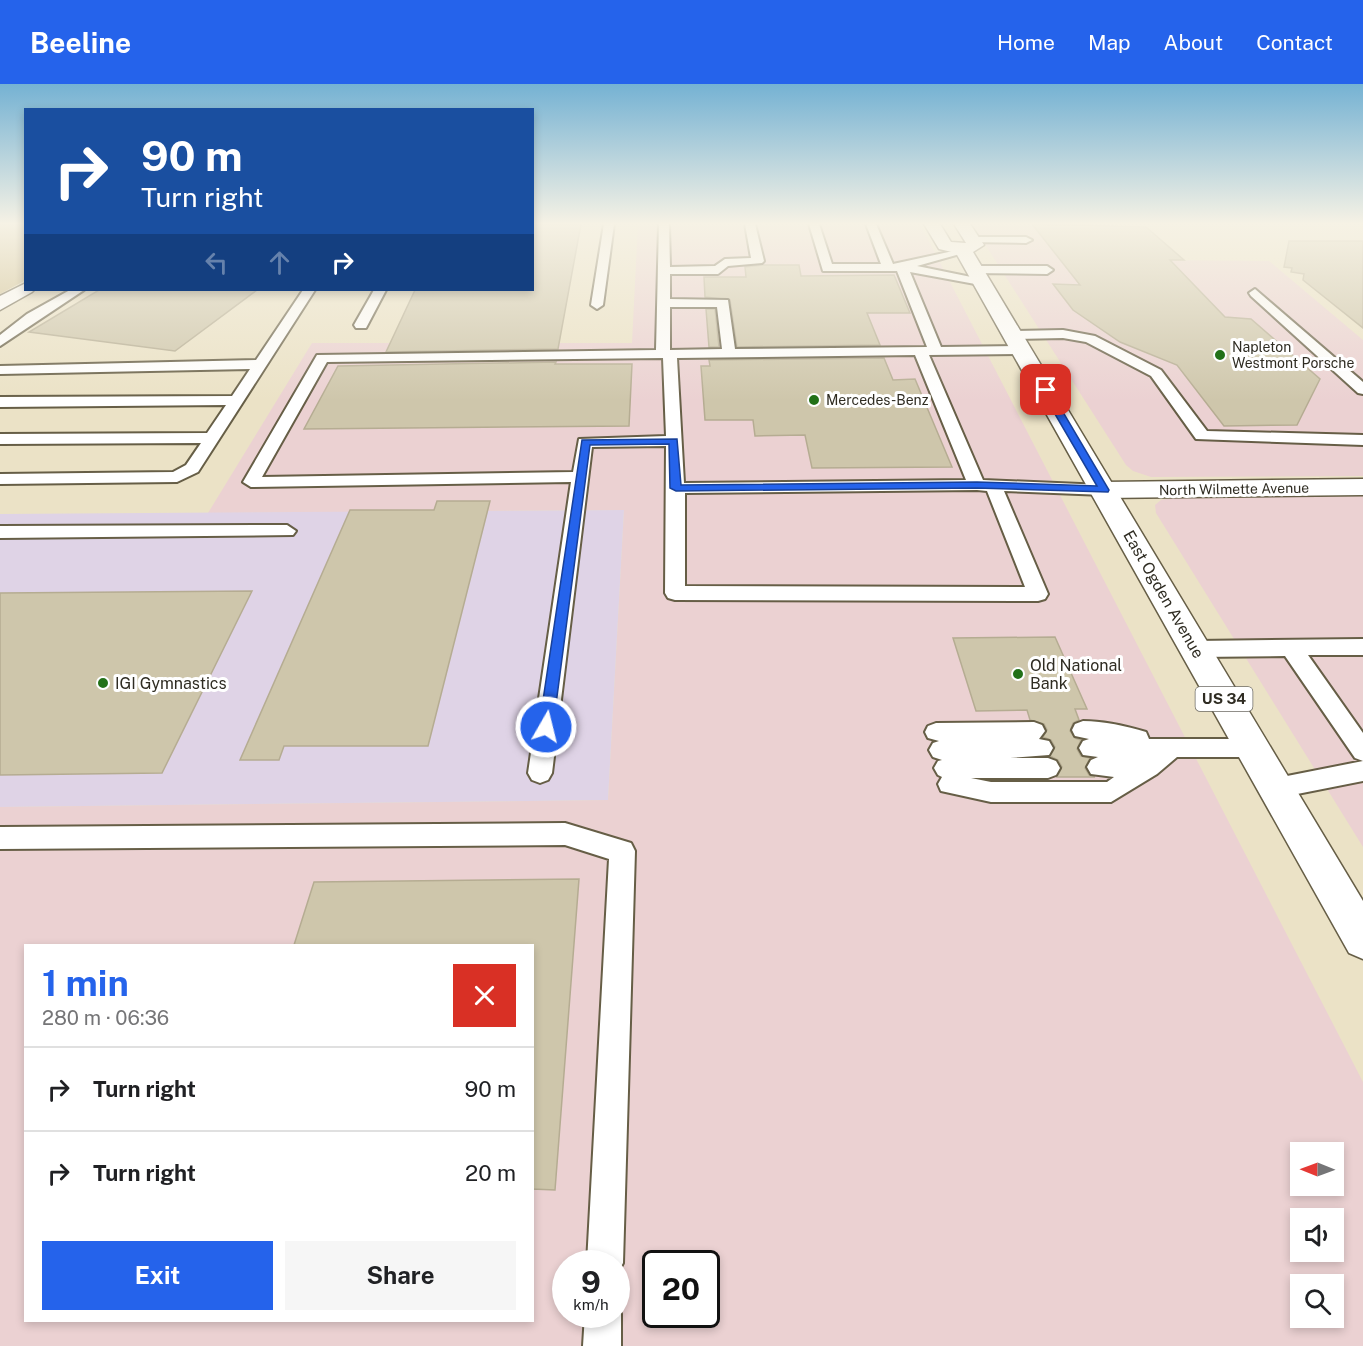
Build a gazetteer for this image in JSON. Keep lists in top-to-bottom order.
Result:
{
  "streets": {
    "main road": ["North Wilmette Avenue", "East Ogden Avenue", "US 34"]
  },
  "crossings": [
    ["North Wilmette Avenue", "East Ogden Avenue"]
  ],
  "places": [
    "Napleton Westmont Porsche",
    "Mercedes-Benz",
    "Old National Bank",
    "IGI Gymnastics"
  ],
  "north": "left",
  "page": {
    "header": "Beeline",
    "nav": [
      "Home",
      "Map",
      "About",
      "Contact"
    ],
    "turn": ["90 m", "Turn right"],
    "heading": ["1 min", "280 m · 06:36"],
    "list": [
      {
        "name": "Turn right",
        "value": "90 m"
      },
      {
        "name": "Turn right",
        "value": "20 m"
      }
    ],
    "buttons": ["Exit", "Share"],
    "speed": "9 km/h",
    "limit": "20"
  }
}
